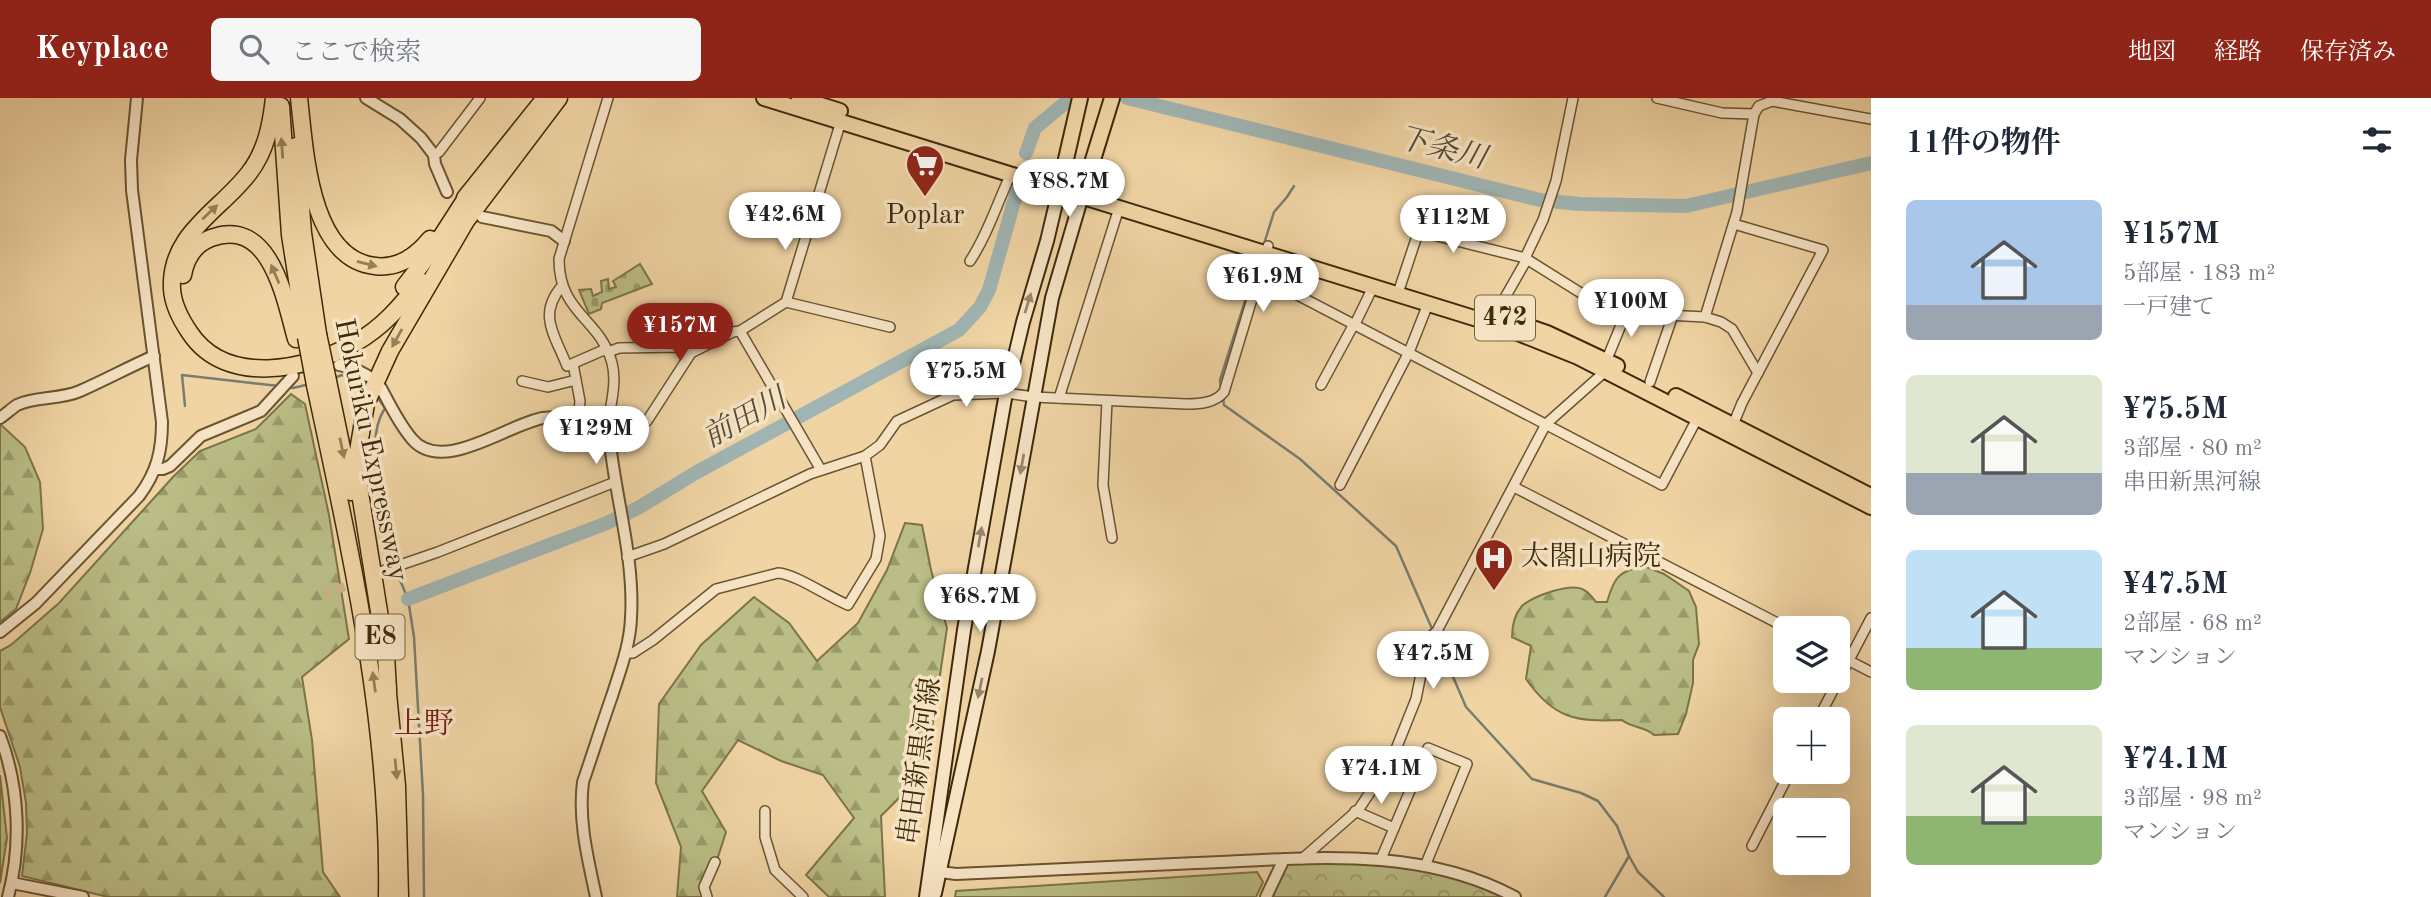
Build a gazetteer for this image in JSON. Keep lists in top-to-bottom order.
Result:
{
  "streets": {
    "highway": ["Hokuriku Expressway", "E8"],
    "main road": ["472", "串田新黒河線"]
  },
  "crossings": [
    ["472", "串田新黒河線"]
  ],
  "districts": ["上野"],
  "water": ["下条川", "前田川"],
  "places": {
    "supermarket": ["Poplar"],
    "hospital": ["太閤山病院"]
  },
  "page": {
    "header": "Keyplace",
    "search": "ここで検索",
    "nav": ["地図", "経路", "保存済み"],
    "heading": "11件の物件",
    "price": [
      "¥88.7M",
      "¥42.6M",
      "¥112M",
      "¥61.9M",
      "¥100M",
      "¥157M",
      "¥75.5M",
      "¥129M",
      "¥68.7M",
      "¥47.5M",
      "¥74.1M"
    ],
    "list": [
      {
        "name": "¥157M",
        "note": "5部屋 · 183 m² · 一戸建て"
      },
      {
        "name": "¥75.5M",
        "note": "3部屋 · 80 m² · 串田新黒河線"
      },
      {
        "name": "¥47.5M",
        "note": "2部屋 · 68 m² · マンション"
      },
      {
        "name": "¥74.1M",
        "note": "3部屋 · 98 m² · マンション"
      }
    ],
    "map_buttons": ["+", "−"]
  }
}
